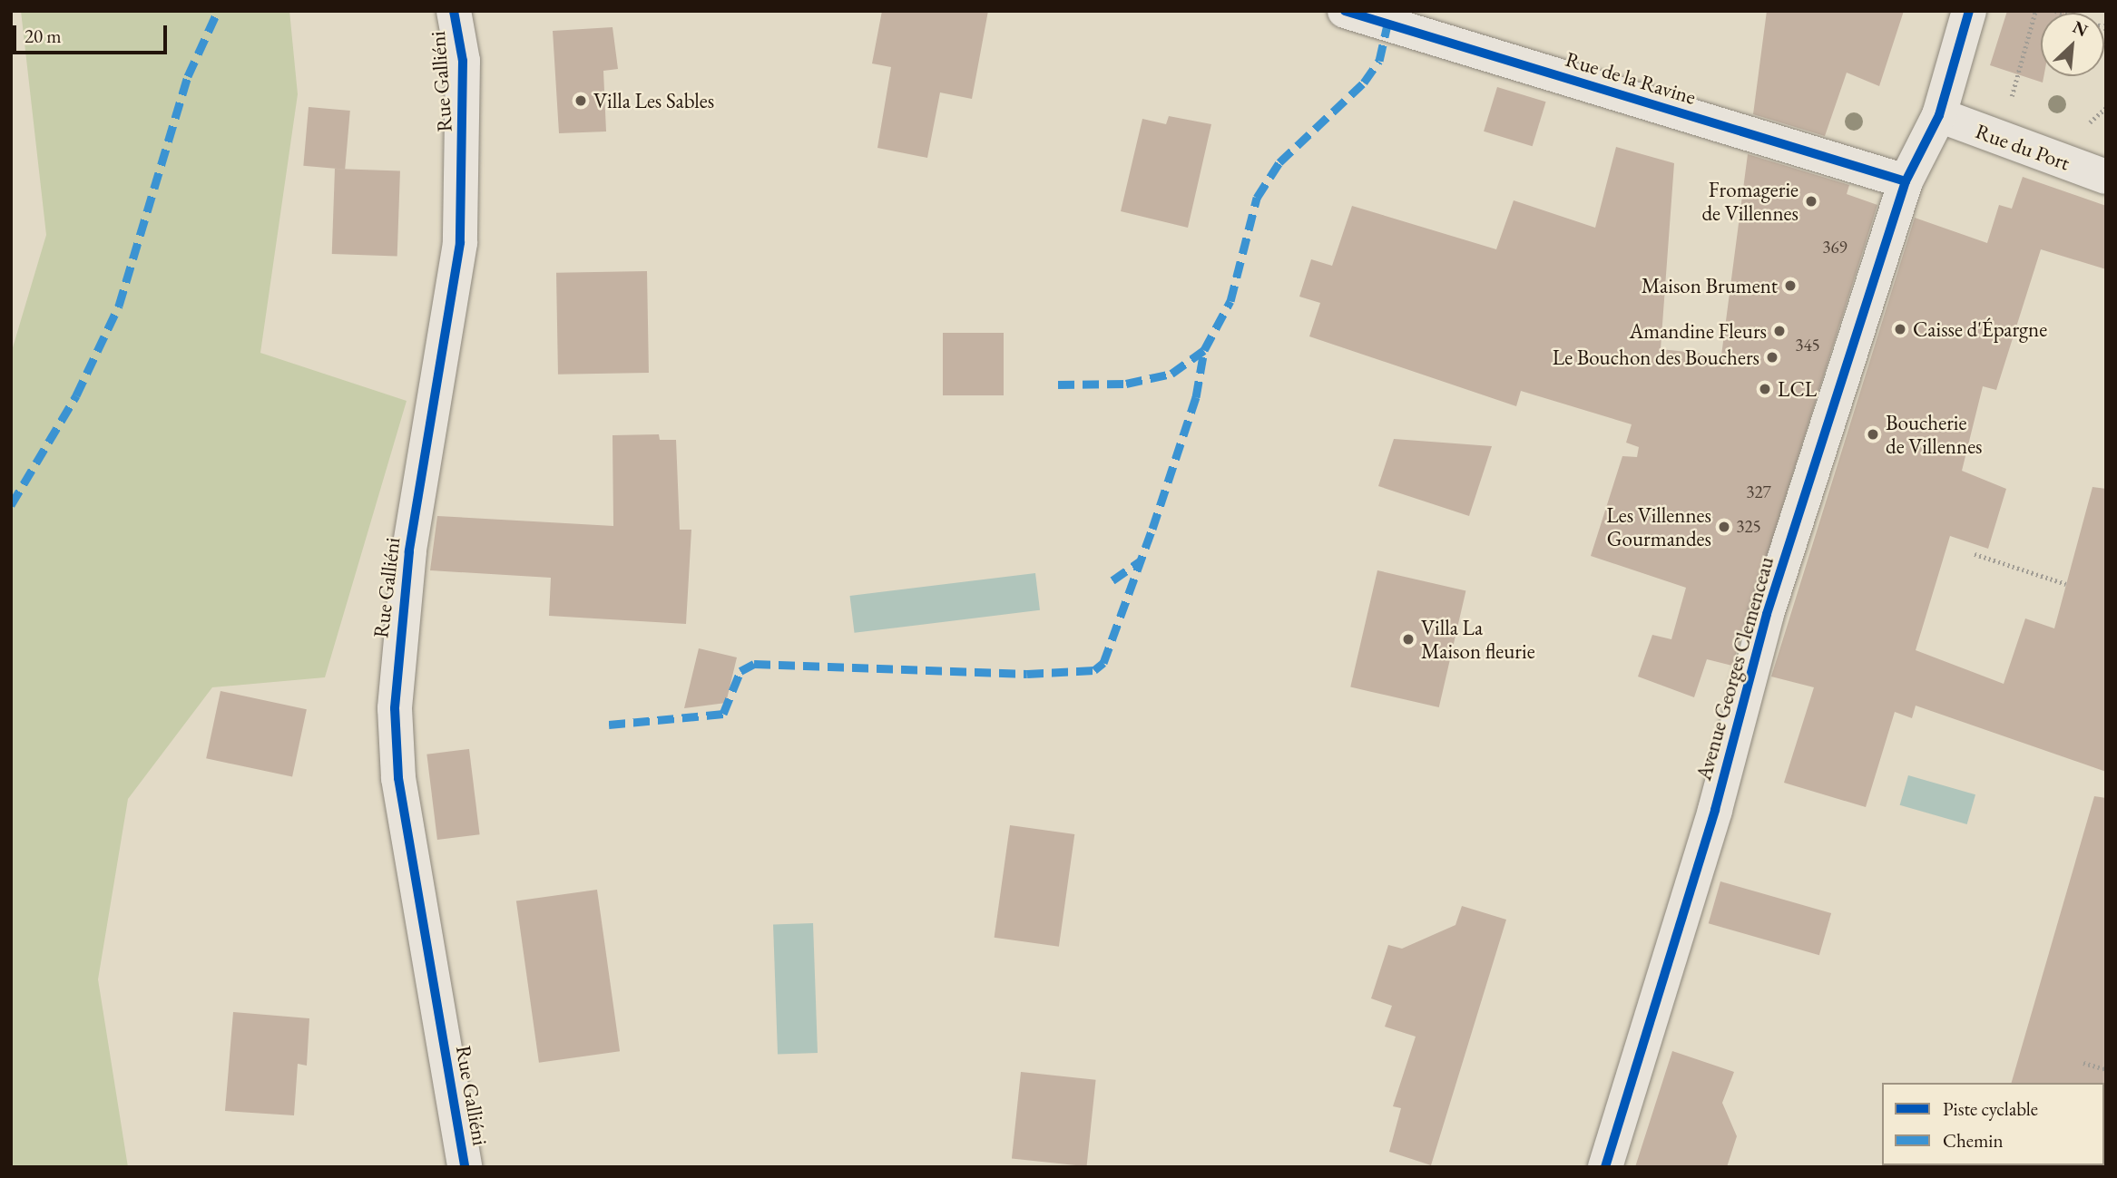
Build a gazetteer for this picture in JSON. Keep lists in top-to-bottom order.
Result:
{
  "streets": {
    "street": [
      "Rue de la Ravine",
      "Rue Galliéni",
      "Rue du Port",
      "Avenue Georges Clemenceau"
    ]
  },
  "crossings": [
    ["Rue de la Ravine", "Avenue Georges Clemenceau"],
    ["Rue du Port", "Avenue Georges Clemenceau"]
  ],
  "places": [
    "Villa Les Sables",
    "Fromagerie de Villennes",
    "Maison Brument",
    "Caisse d'Épargne",
    "Amandine Fleurs",
    "Le Bouchon des Bouchers",
    "LCL",
    "Boucherie de Villennes",
    "Les Villennes Gourmandes",
    "Villa La Maison fleurie"
  ],
  "house_numbers": [
    "369",
    "345",
    "327",
    "325"
  ],
  "legend": ["Piste cyclable", "Chemin"],
  "scale_bar": "20 m",
  "north": "top right"
}
